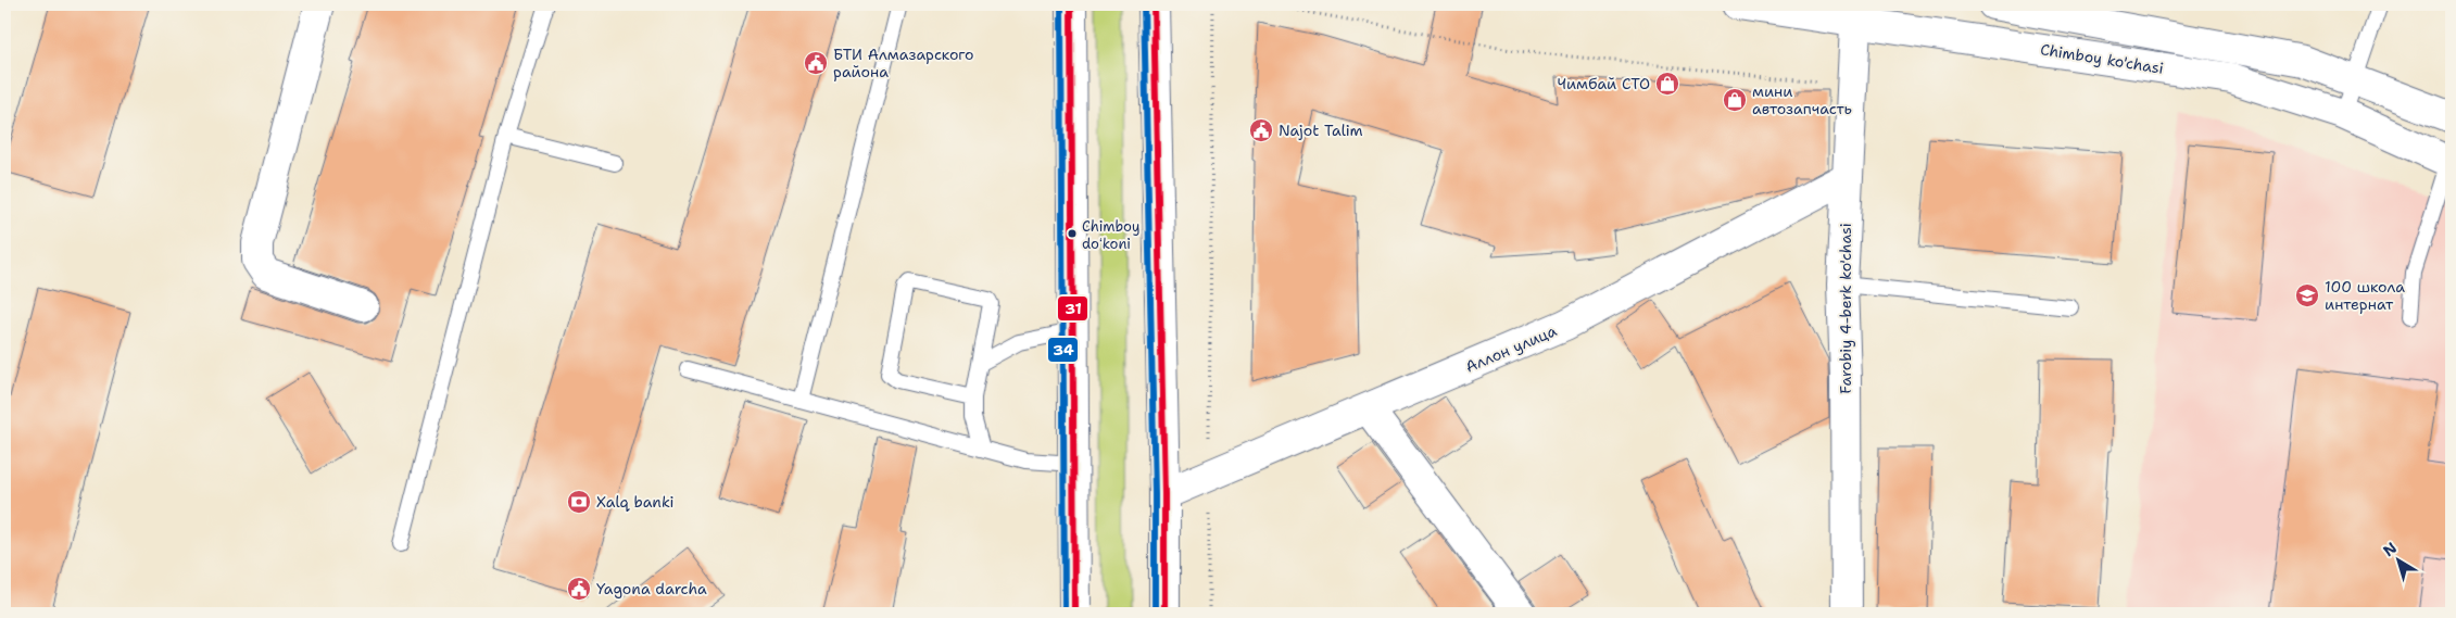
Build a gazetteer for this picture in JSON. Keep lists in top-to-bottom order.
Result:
{
  "streets": {
    "main road": ["Chimboy ko'chasi", "Farobiy 4-berk ko'chasi", "Аллон улица"]
  },
  "crossings": [
    ["Chimboy ko'chasi", "Farobiy 4-berk ko'chasi"],
    ["Farobiy 4-berk ko'chasi", "Аллон улица"]
  ],
  "places": {
    "public building": ["БТИ Алмазарского района", "Najot Talim", "Yagona darcha"],
    "shop": ["Чимбай СТО", "мини автозапчасть"],
    "other": ["Chimboy doʻkoni"],
    "school or university": ["100 школа интернат"],
    "bank": ["Xalq banki"]
  },
  "lines": ["transit line 31", "transit line 34"],
  "north": "top left"
}
